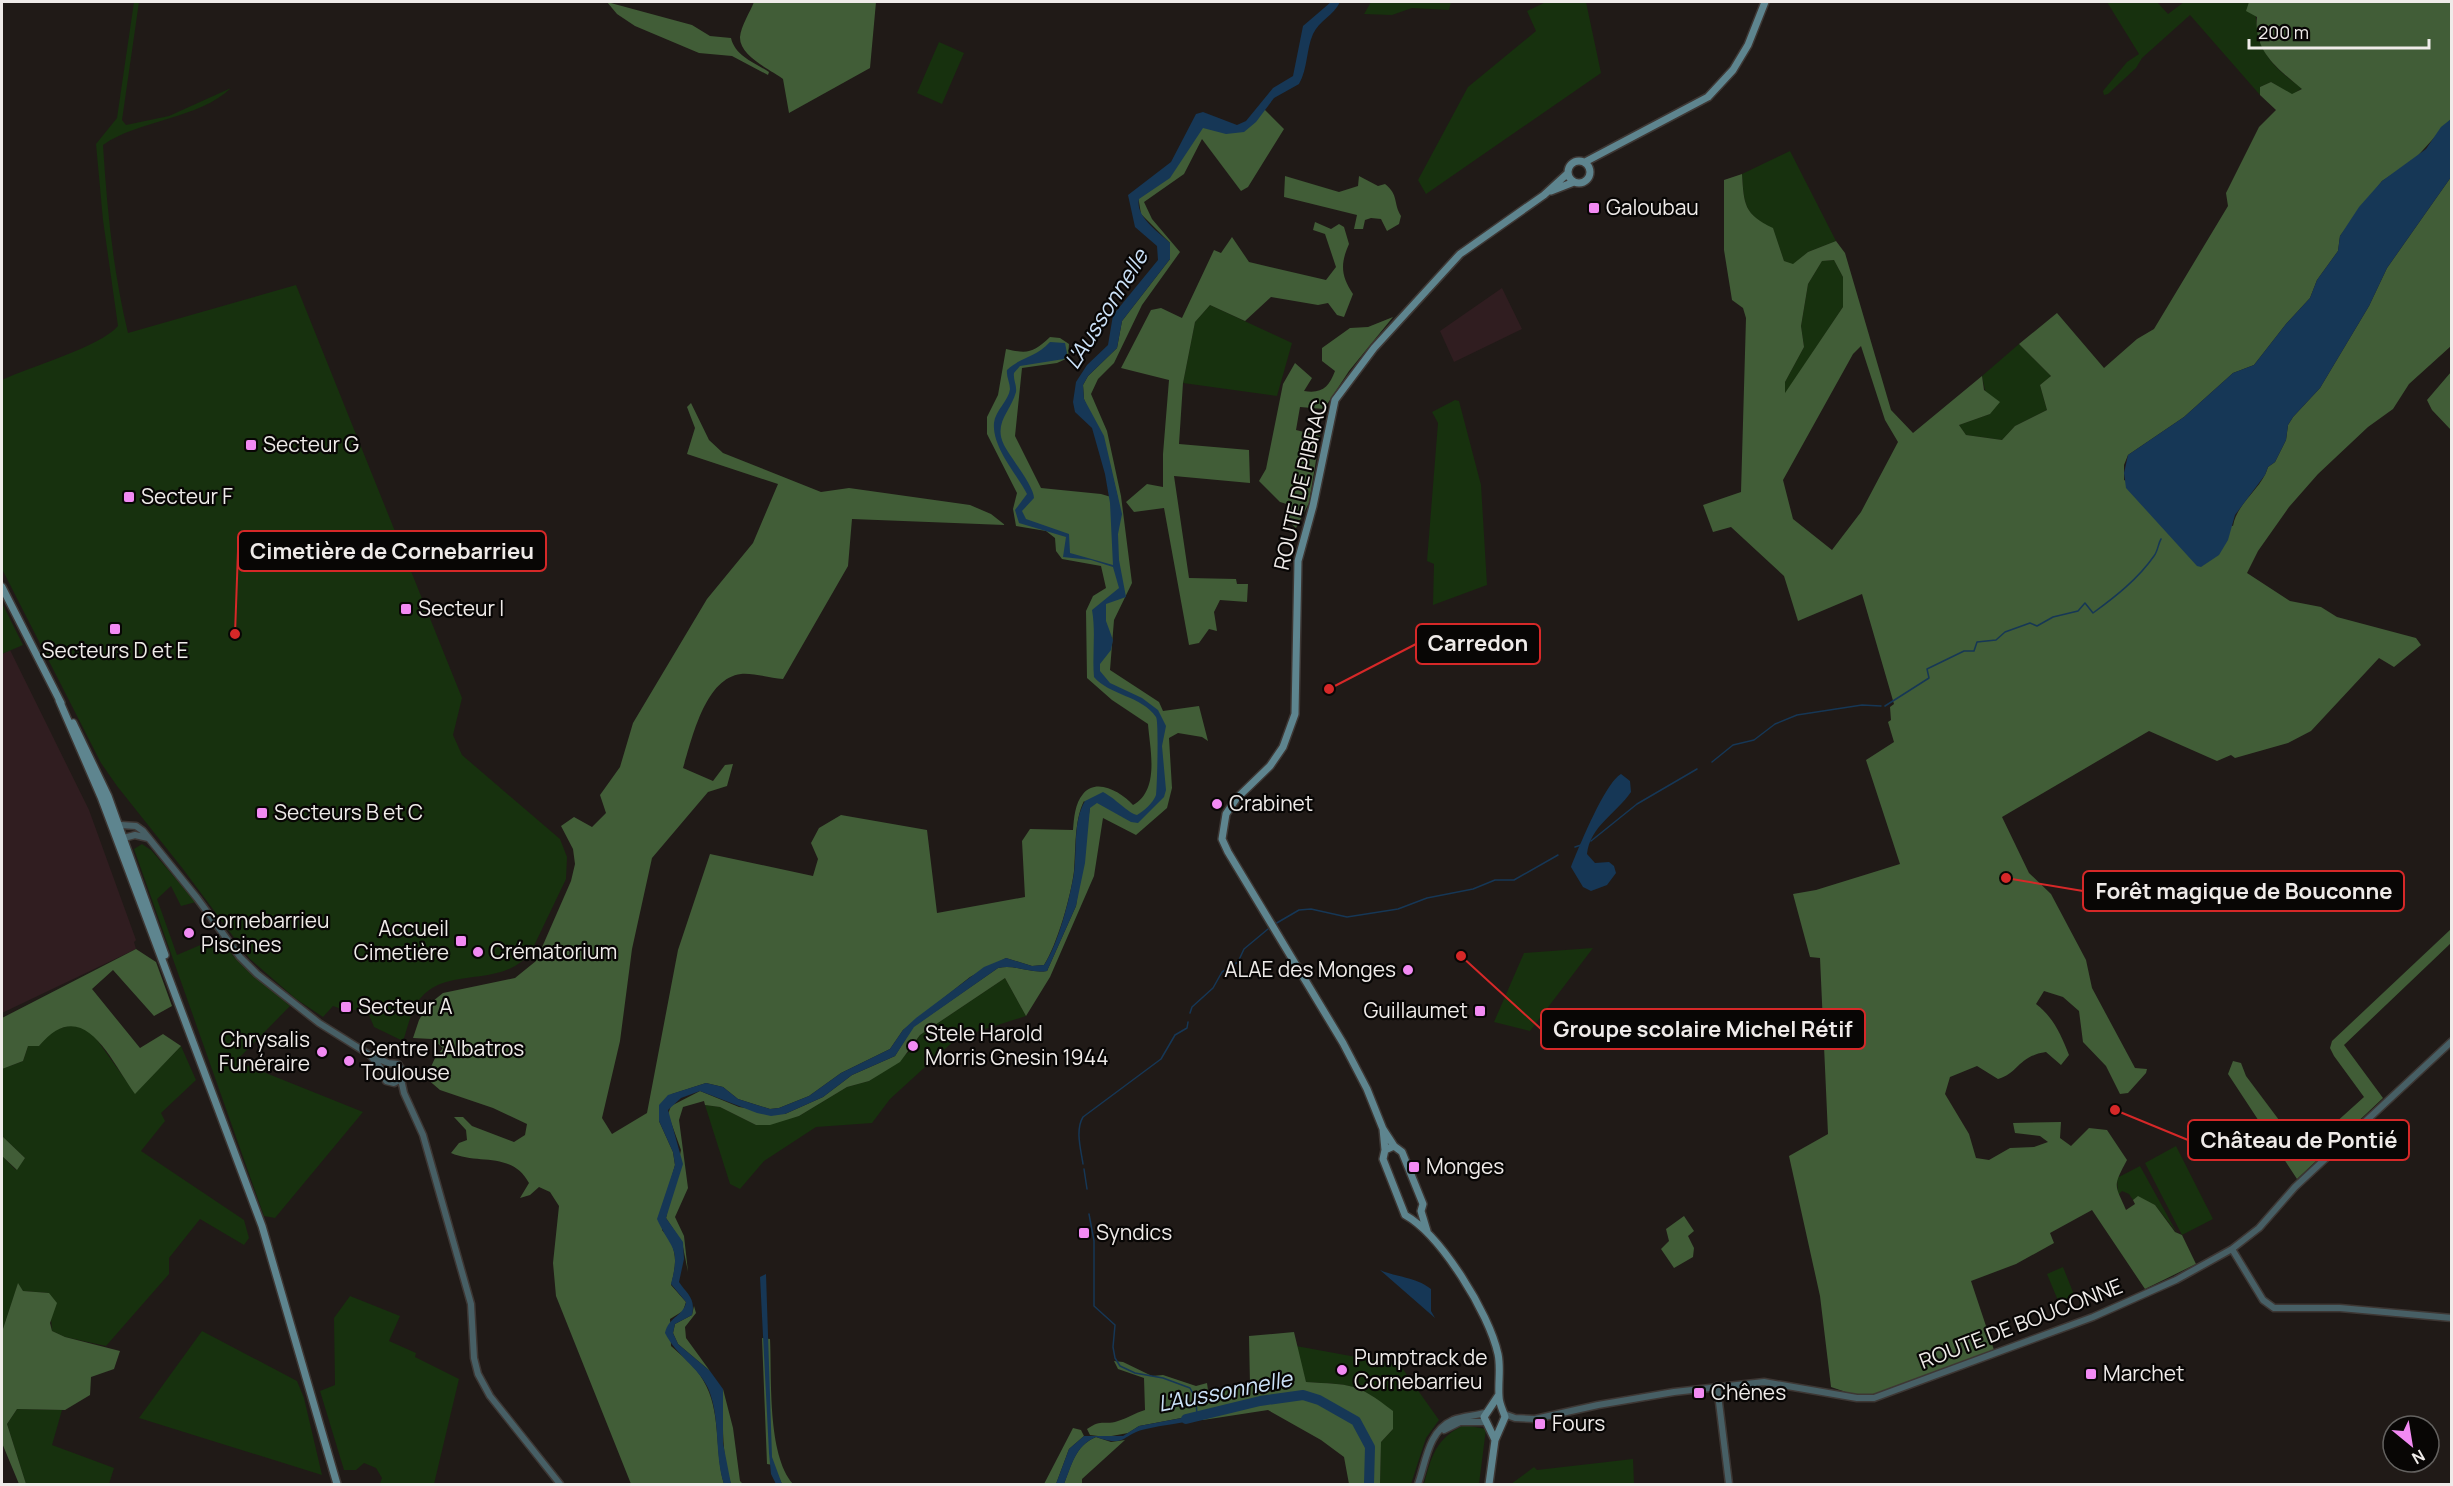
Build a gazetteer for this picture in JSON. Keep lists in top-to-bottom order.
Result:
{
  "streets": {
    "main road": ["ROUTE DE PIBRAC"],
    "street": ["ROUTE DE BOUCONNE"]
  },
  "water": ["L'Aussonnelle"],
  "places": {
    "transit": [
      "Galoubau",
      "Secteur G",
      "Secteur F",
      "Secteur I",
      "Secteurs D et E",
      "Secteurs B et C",
      "Accueil Cimetière",
      "Secteur A",
      "Guillaumet",
      "Monges",
      "Syndics",
      "Marchet",
      "Chênes",
      "Fours"
    ],
    "other": [
      "Cimetière de Cornebarrieu",
      "Carredon",
      "Crabinet",
      "Forêt magique de Bouconne",
      "Cornebarrieu Piscines",
      "Crématorium",
      "Groupe scolaire Michel Rétif",
      "ALAE des Monges",
      "Stele Harold Morris Gnesin 1944",
      "Chrysalis Funéraire",
      "Centre L'Albatros Toulouse",
      "Château de Pontié",
      "Pumptrack de Cornebarrieu"
    ]
  },
  "scale_bar": "200 m",
  "north": "bottom right"
}
